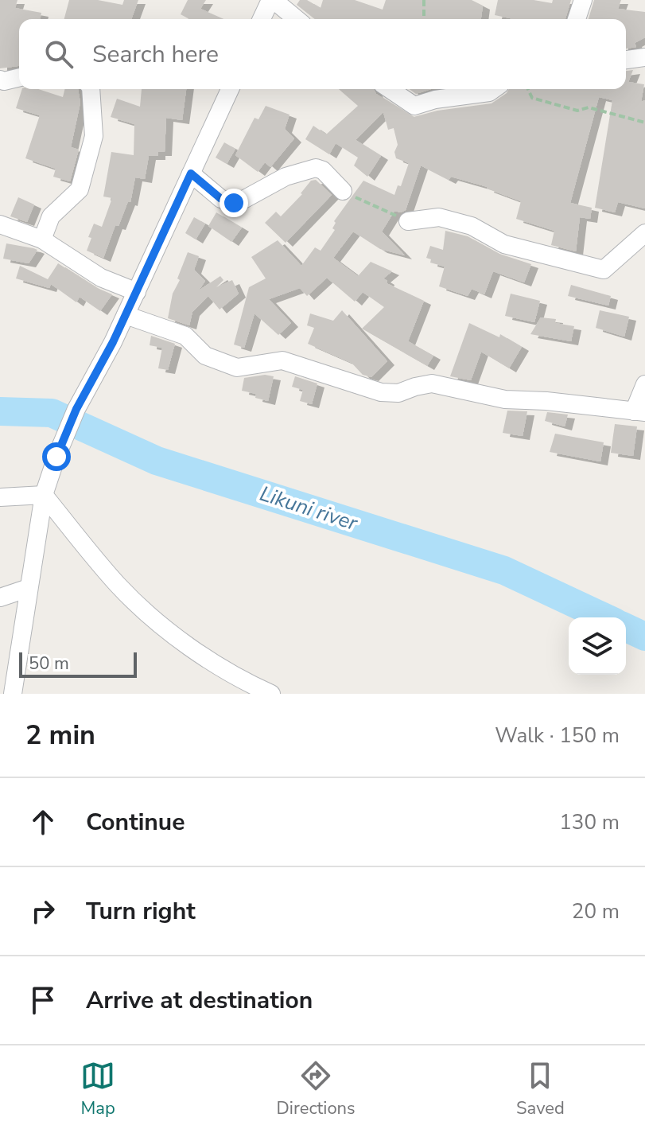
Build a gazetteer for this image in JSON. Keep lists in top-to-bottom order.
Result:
{
  "water": ["Likuni river"],
  "scale_bar": "50 m",
  "page": {
    "search": "Search here",
    "scale": "50 m",
    "heading": ["2 min", "Walk · 150 m"],
    "list": [
      ["Continue", "130 m"],
      ["Turn right", "20 m"],
      "Arrive at destination"
    ],
    "nav": ["Map", "Directions", "Saved"]
  }
}
